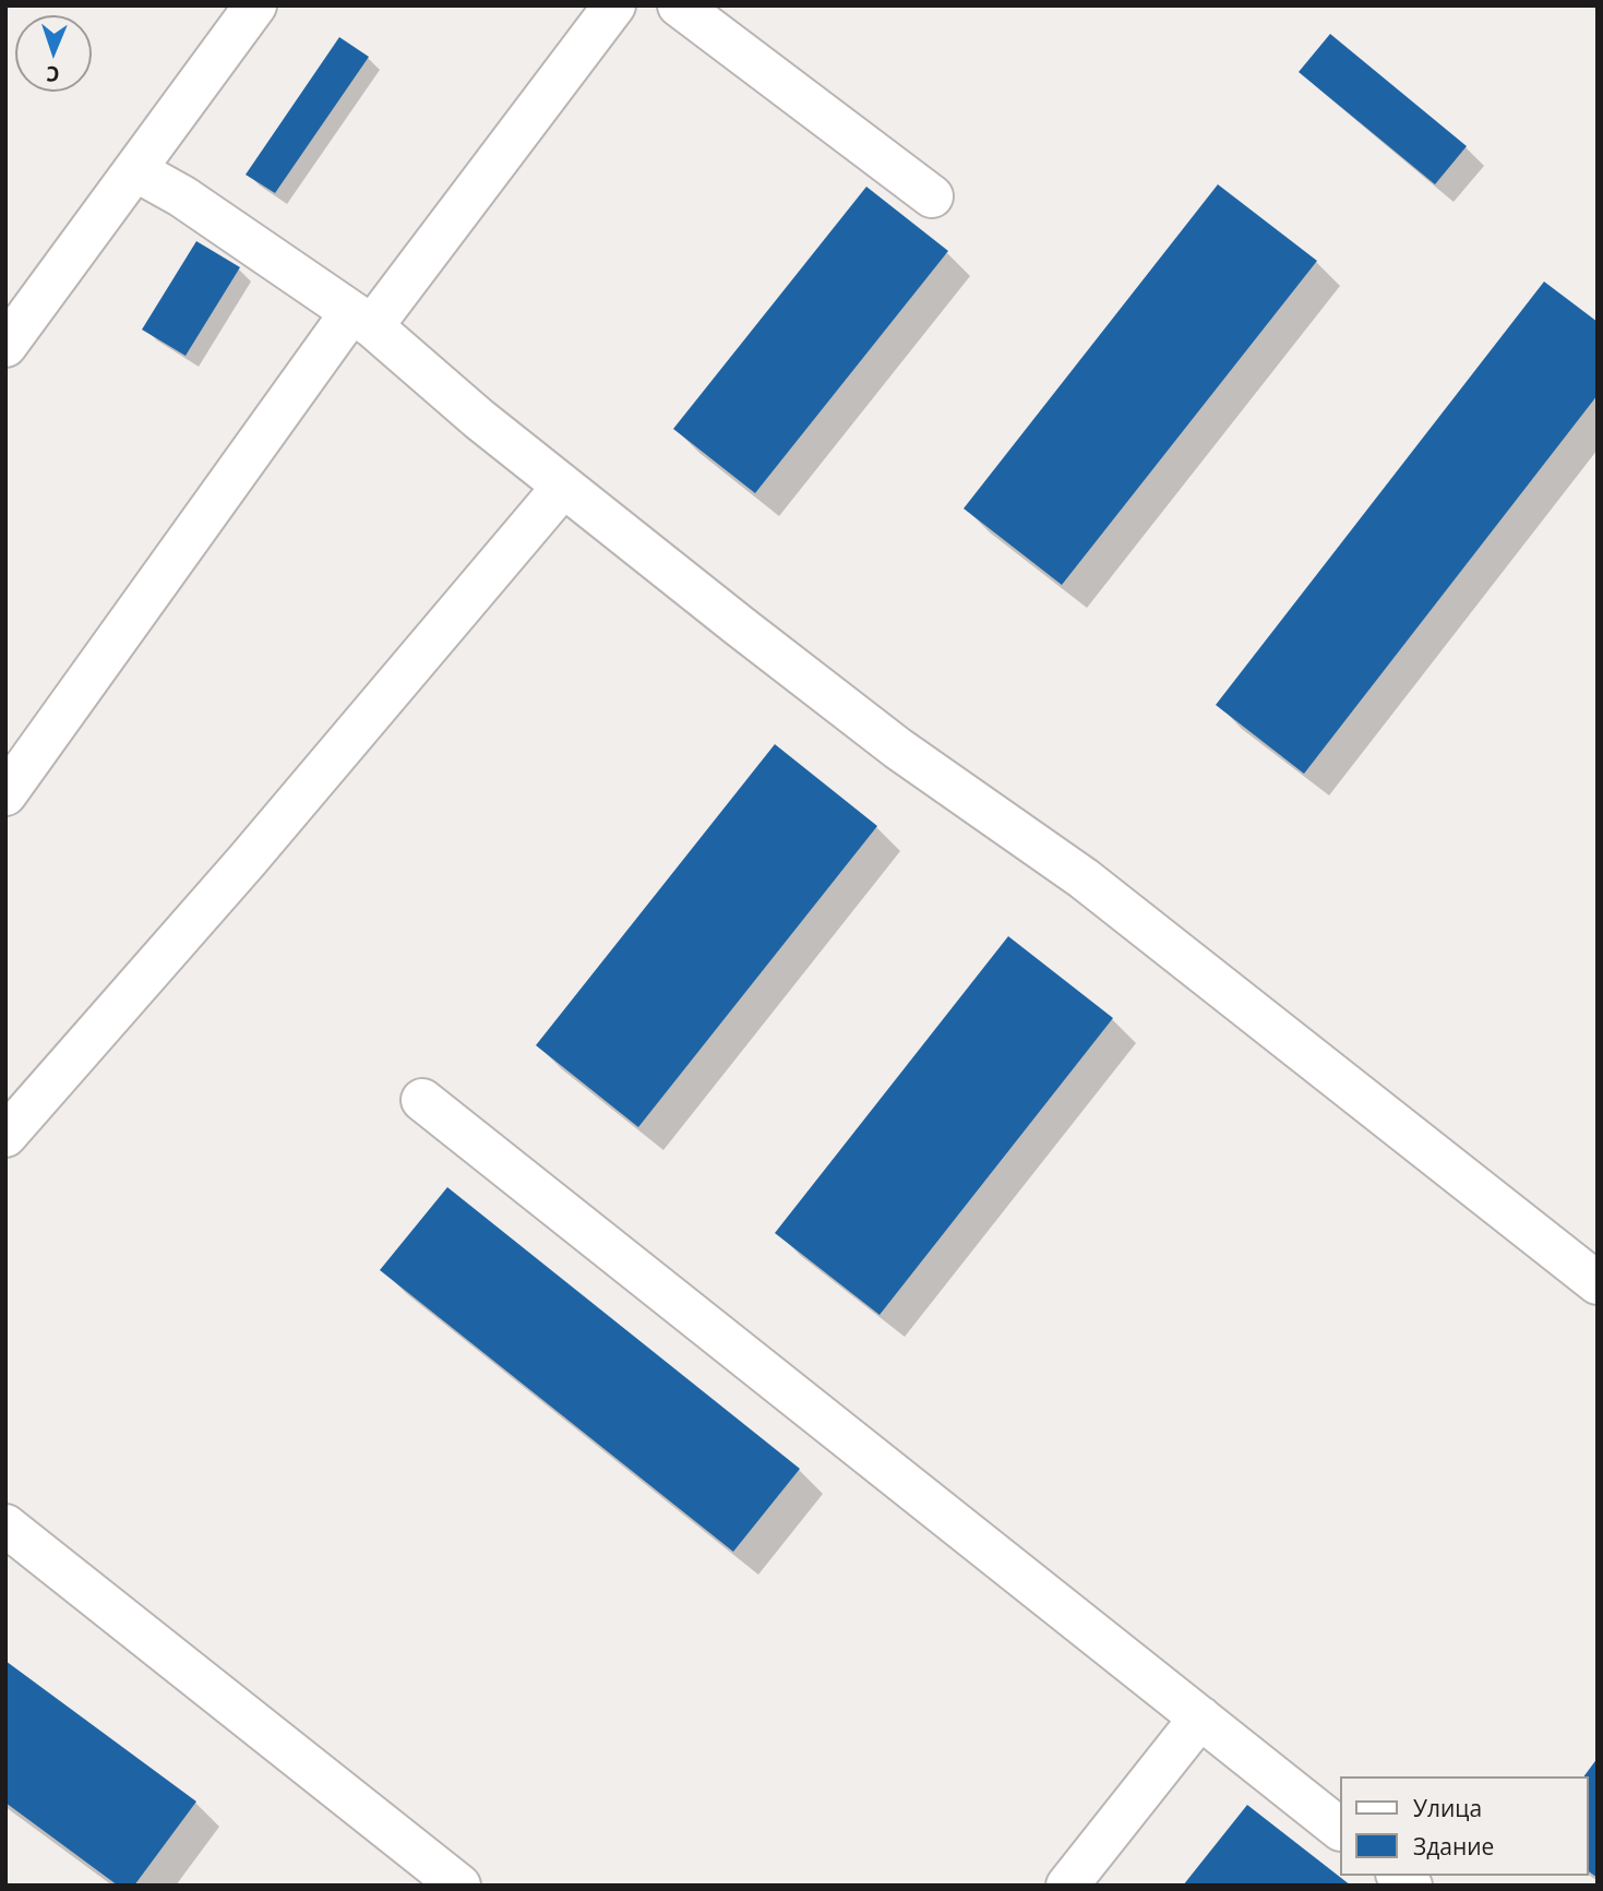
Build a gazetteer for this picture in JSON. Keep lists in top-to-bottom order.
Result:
{
  "legend": ["Улица", "Здание"],
  "north": "bottom"
}
